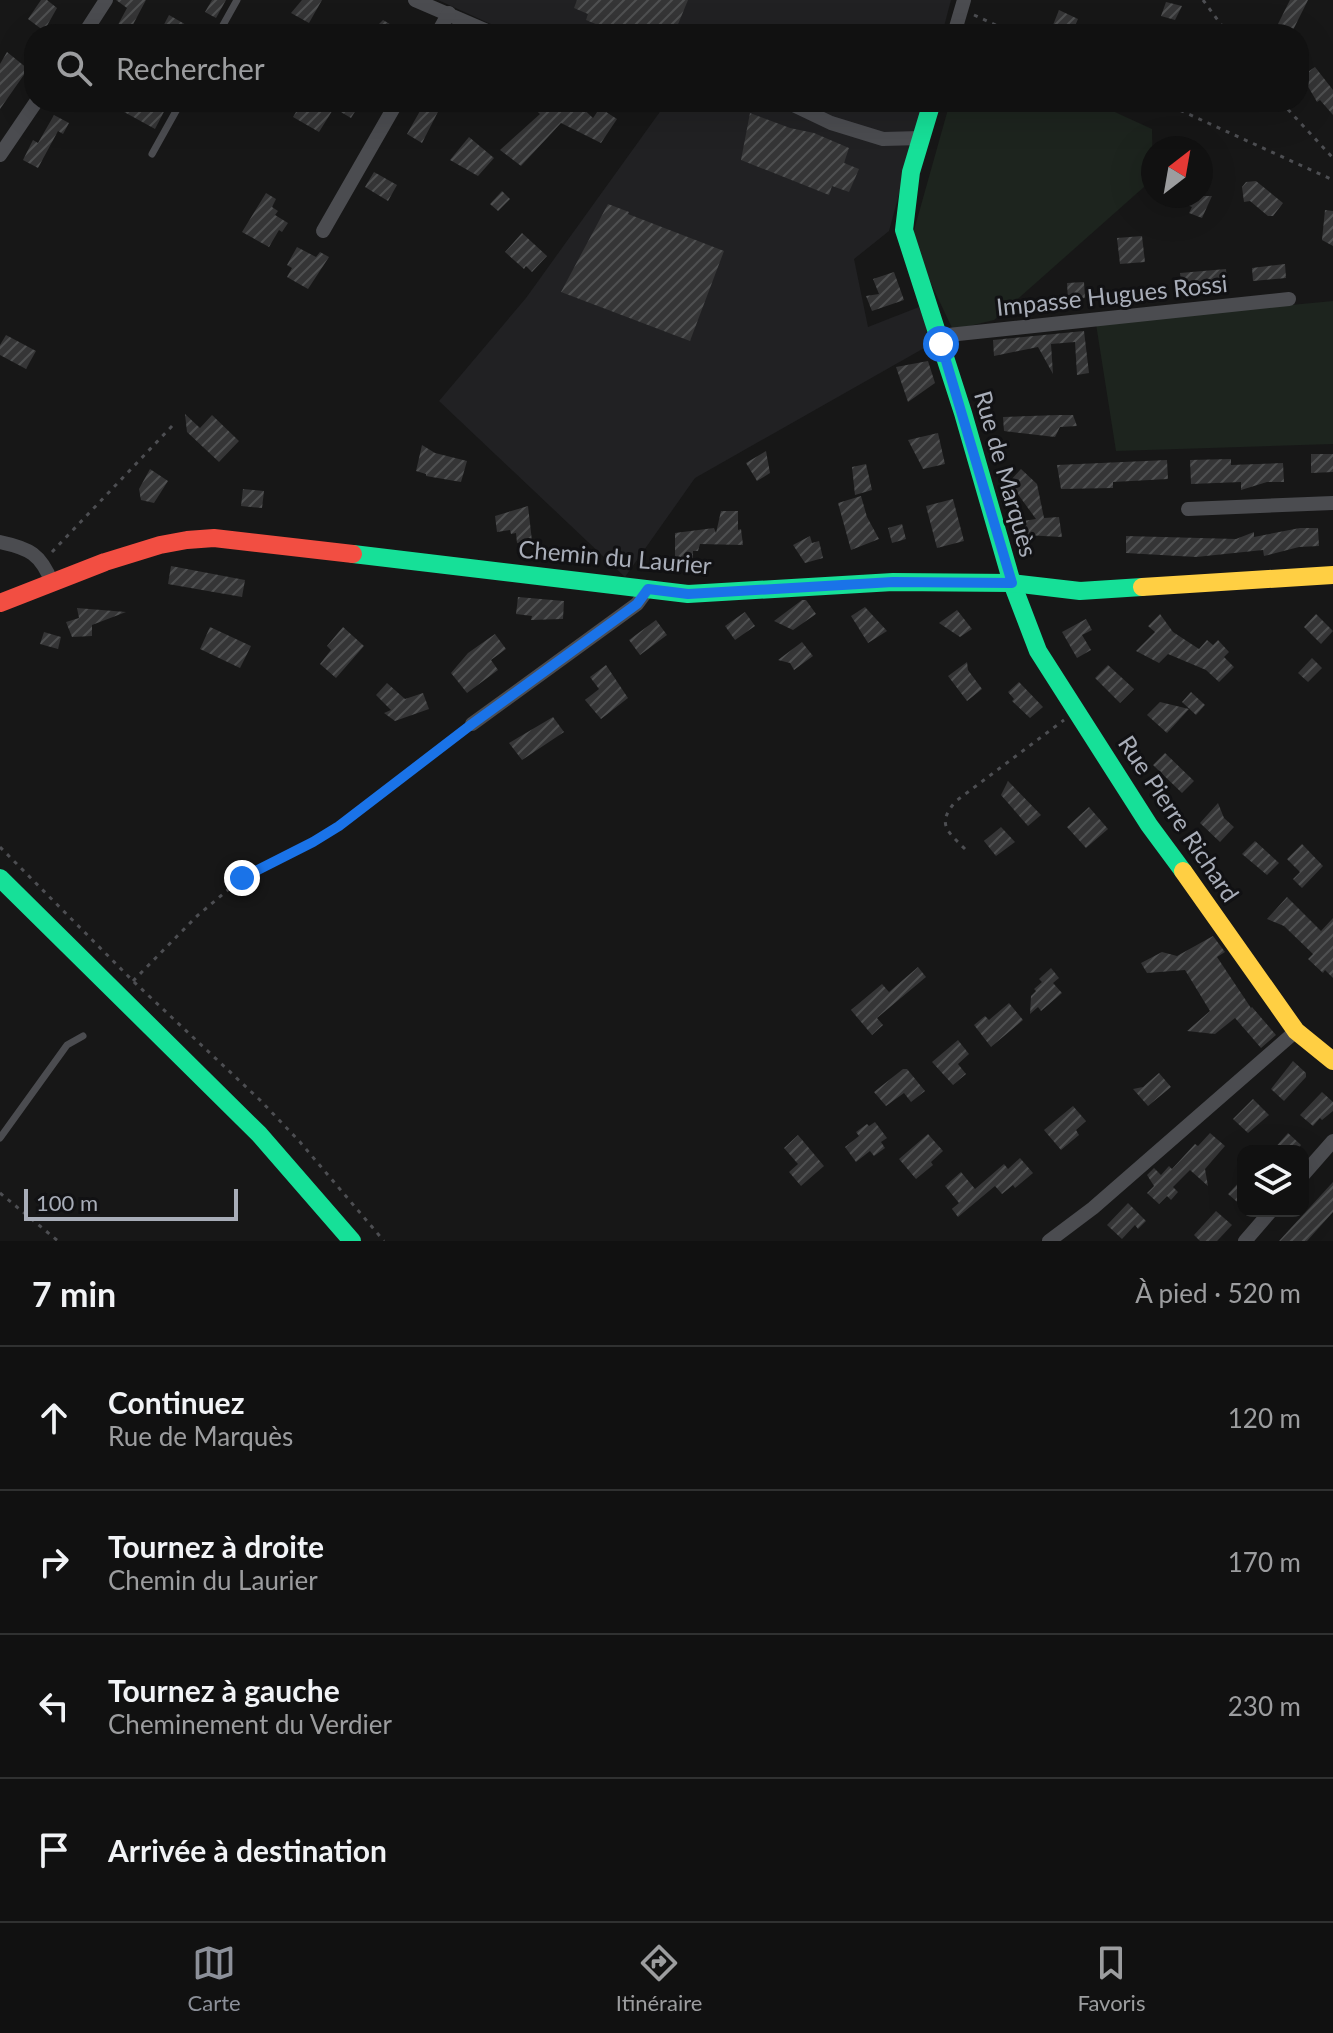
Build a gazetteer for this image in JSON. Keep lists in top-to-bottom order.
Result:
{
  "streets": {
    "street": [
      "Impasse Hugues Rossi",
      "Rue de Marquès",
      "Chemin du Laurier",
      "Rue Pierre Richard"
    ]
  },
  "crossings": [
    ["Impasse Hugues Rossi", "Rue de Marquès"],
    ["Rue de Marquès", "Chemin du Laurier"],
    ["Rue de Marquès", "Rue Pierre Richard"],
    ["Chemin du Laurier", "Rue Pierre Richard"]
  ],
  "scale_bar": "100 m",
  "north": "top right",
  "page": {
    "search": "Rechercher",
    "scale": "100 m",
    "heading": ["7 min", "À pied · 520 m"],
    "list": [
      ["Continuez", "Rue de Marquès", "120 m"],
      ["Tournez à droite", "Chemin du Laurier", "170 m"],
      ["Tournez à gauche", "Cheminement du Verdier", "230 m"],
      "Arrivée à destination"
    ],
    "nav": ["Carte", "Itinéraire", "Favoris"]
  }
}
